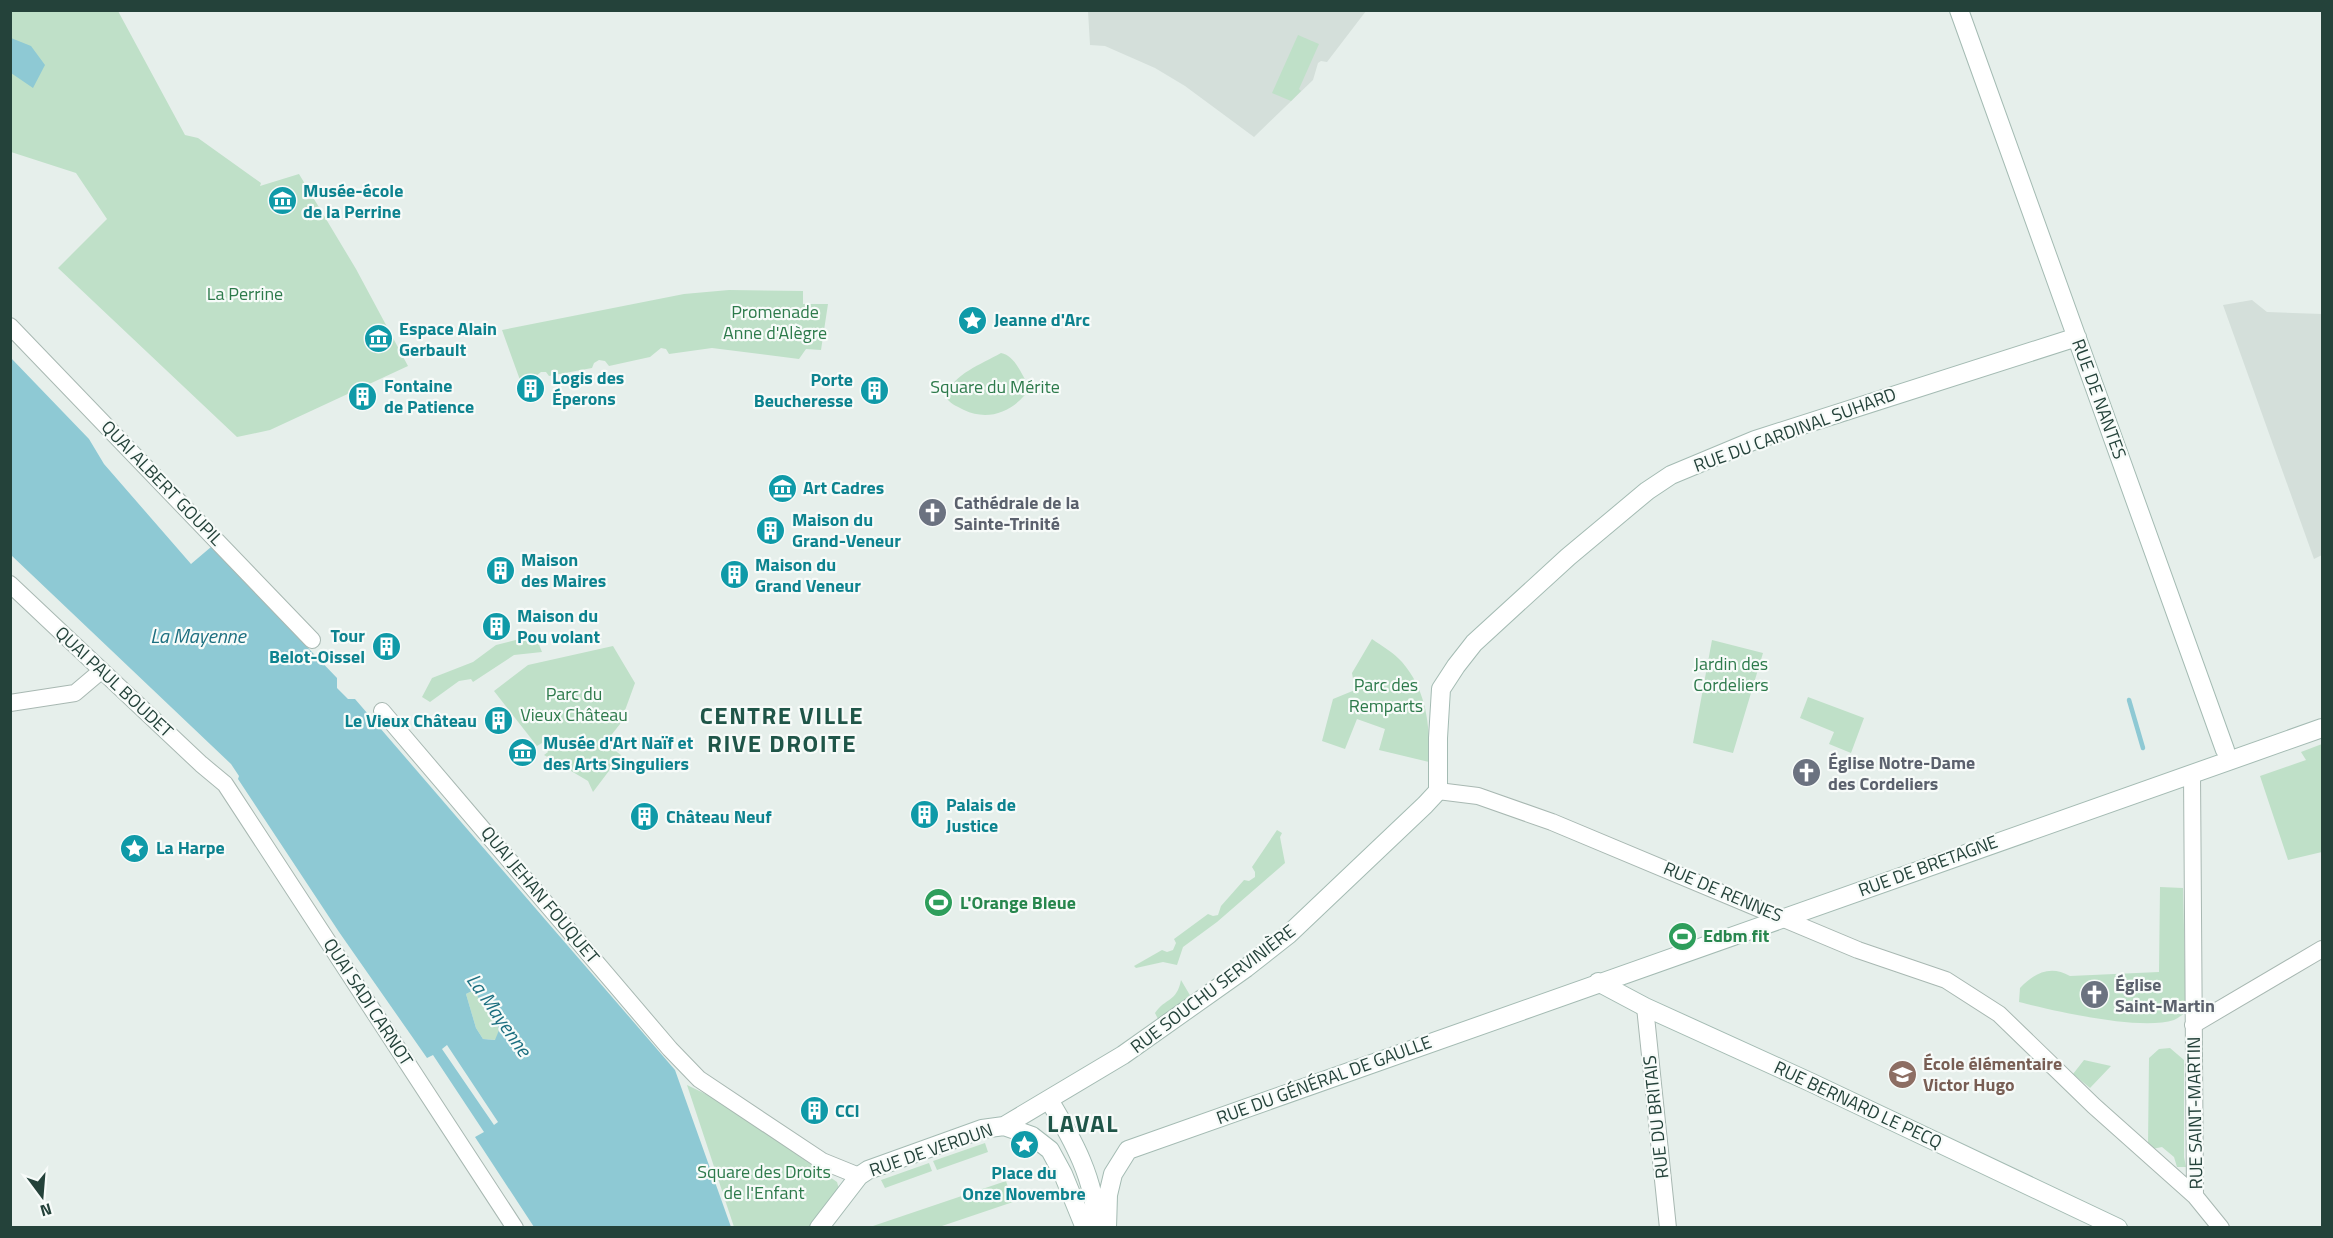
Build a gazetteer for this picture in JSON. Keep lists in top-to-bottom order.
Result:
{
  "streets": {
    "main road": [
      "RUE DE NANTES",
      "RUE DU CARDINAL SUHARD",
      "RUE DE BRETAGNE",
      "RUE SOUCHU SERVINIÈRE",
      "RUE DU GÉNÉRAL DE GAULLE",
      "RUE BERNARD LE PECQ",
      "RUE DE VERDUN"
    ],
    "street": [
      "QUAI ALBERT GOUPIL",
      "QUAI PAUL BOUDET",
      "RUE DE RENNES",
      "QUAI JEHAN FOUQUET",
      "QUAI SADI CARNOT",
      "RUE SAINT-MARTIN",
      "RUE DU BRITAIS"
    ]
  },
  "crossings": [
    ["RUE DE NANTES", "RUE DU CARDINAL SUHARD"],
    ["RUE DE NANTES", "RUE DE BRETAGNE"],
    ["RUE DU CARDINAL SUHARD", "RUE DE RENNES"],
    ["RUE DU CARDINAL SUHARD", "RUE SOUCHU SERVINIÈRE"],
    ["QUAI PAUL BOUDET", "QUAI SADI CARNOT"],
    ["RUE DE BRETAGNE", "RUE DE RENNES"],
    ["RUE DE BRETAGNE", "RUE DU GÉNÉRAL DE GAULLE"],
    ["RUE DE BRETAGNE", "RUE BERNARD LE PECQ"],
    ["RUE DE BRETAGNE", "RUE SAINT-MARTIN"],
    ["RUE DE RENNES", "RUE SOUCHU SERVINIÈRE"],
    ["RUE DE RENNES", "RUE SAINT-MARTIN"],
    ["QUAI JEHAN FOUQUET", "RUE DE VERDUN"],
    ["RUE SOUCHU SERVINIÈRE", "RUE DE VERDUN"],
    ["RUE DU GÉNÉRAL DE GAULLE", "RUE BERNARD LE PECQ"],
    ["RUE BERNARD LE PECQ", "RUE DU BRITAIS"]
  ],
  "districts": ["CENTRE VILLE RIVE DROITE", "LAVAL"],
  "water": ["La Mayenne"],
  "parks": [
    "La Perrine",
    "Promenade Anne d'Alègre",
    "Square du Mérite",
    "Jardin des Cordeliers",
    "Parc des Remparts",
    "Parc du Vieux Château",
    "Square des Droits de l'Enfant"
  ],
  "places": {
    "museum": [
      "Musée-école de la Perrine",
      "Espace Alain Gerbault",
      "Art Cadres",
      "Musée d'Art Naïf et des Arts Singuliers"
    ],
    "place": ["Jeanne d'Arc", "La Harpe", "Place du Onze Novembre"],
    "building": [
      "Logis des Éperons",
      "Porte Beucheresse",
      "Fontaine de Patience",
      "Maison du Grand-Veneur",
      "Maison des Maires",
      "Maison du Grand Veneur",
      "Maison du Pou volant",
      "Tour Belot-Oissel",
      "Le Vieux Château",
      "Palais de Justice",
      "Château Neuf",
      "CCI"
    ],
    "church": ["Cathédrale de la Sainte-Trinité", "Église Notre-Dame des Cordeliers", "Église Saint-Martin"],
    "sports": ["L'Orange Bleue", "Edbm fit"],
    "school or university": ["École élémentaire Victor Hugo"]
  },
  "north": "bottom"
}
